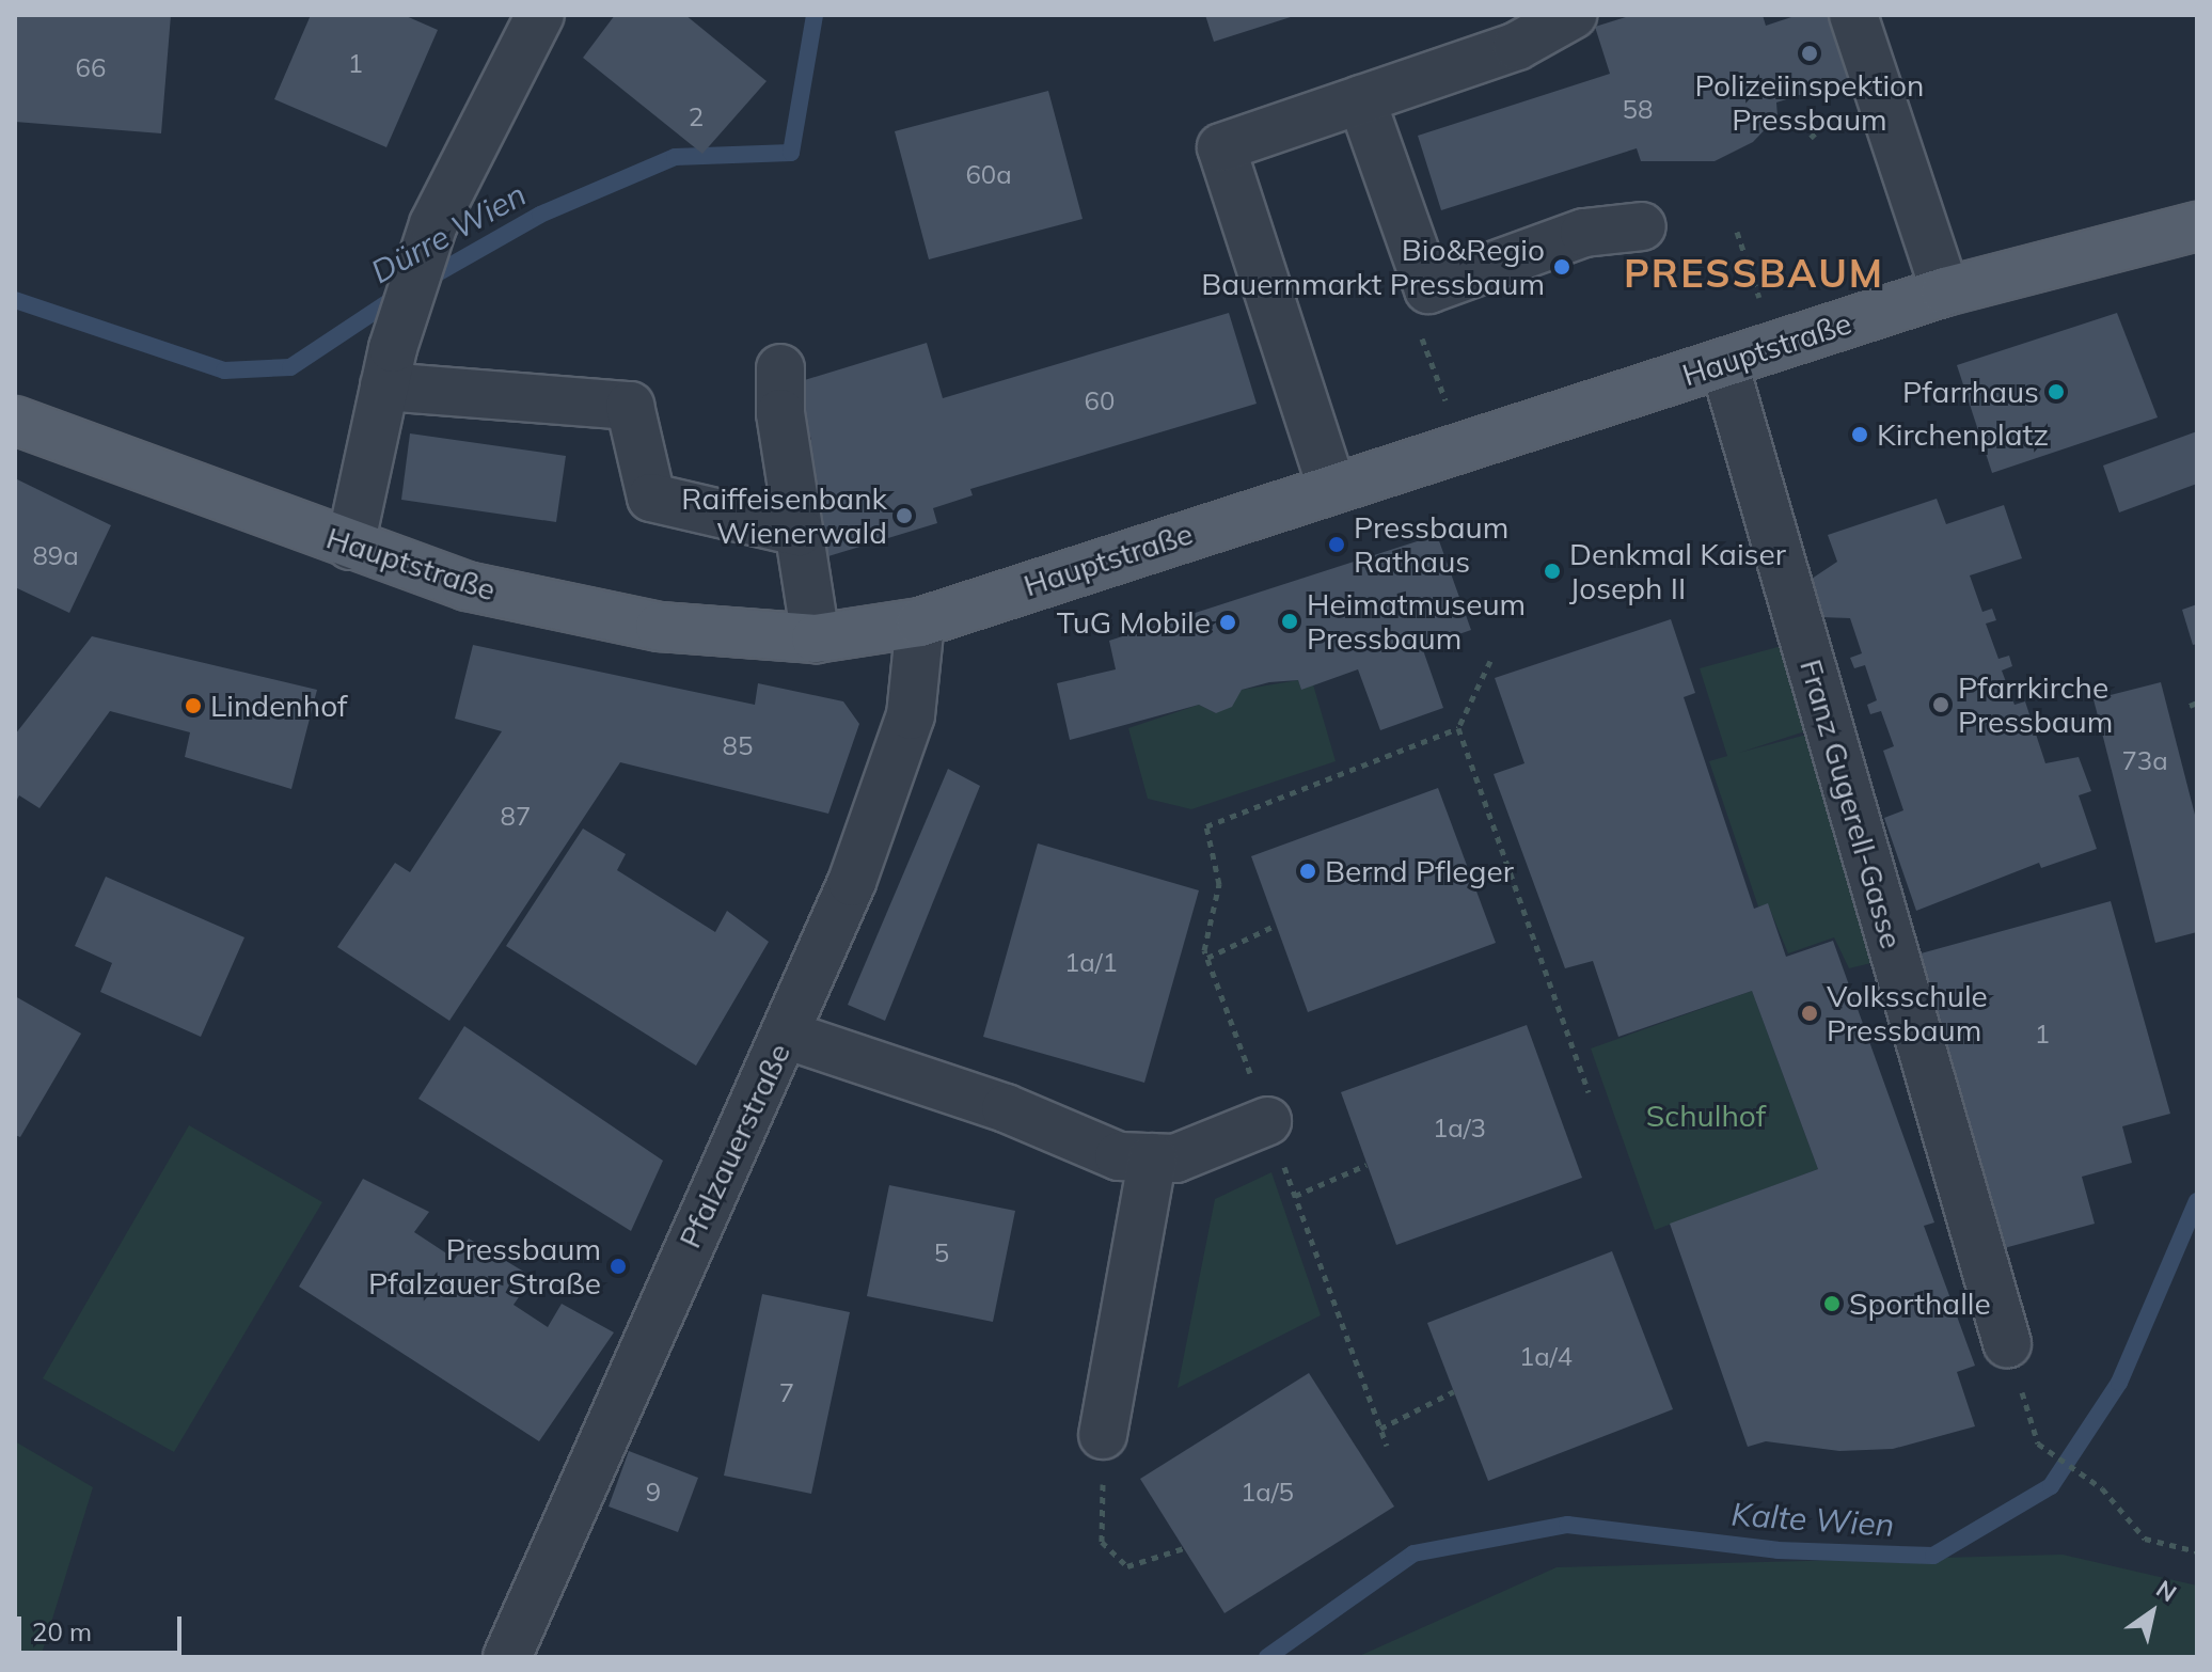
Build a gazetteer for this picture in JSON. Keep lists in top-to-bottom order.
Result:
{
  "streets": {
    "main road": ["Hauptstraße"],
    "street": ["Franz Gugerell-Gasse", "Pfalzauerstraße"]
  },
  "crossings": [
    ["Hauptstraße", "Franz Gugerell-Gasse"],
    ["Hauptstraße", "Pfalzauerstraße"]
  ],
  "districts": ["PRESSBAUM"],
  "water": ["Dürre Wien", "Kalte Wien"],
  "parks": ["Schulhof"],
  "places": [
    "Polizeiinspektion Pressbaum",
    "Bio&Regio Bauernmarkt Pressbaum",
    "Pfarrhaus",
    "Kirchenplatz",
    "Raiffeisenbank Wienerwald",
    "Pressbaum Rathaus",
    "Denkmal Kaiser Joseph II",
    "Heimatmuseum Pressbaum",
    "TuG Mobile",
    "Pfarrkirche Pressbaum",
    "Lindenhof",
    "Bernd Pfleger",
    "Volksschule Pressbaum",
    "Pressbaum Pfalzauer Straße",
    "Sporthalle"
  ],
  "house_numbers": [
    "1",
    "66",
    "58",
    "2",
    "60a",
    "60",
    "89a",
    "85",
    "73a",
    "87",
    "1a/1",
    "1",
    "1a/3",
    "5",
    "1a/4",
    "7",
    "9",
    "1a/5"
  ],
  "scale_bar": "20 m",
  "north": "top right"
}
